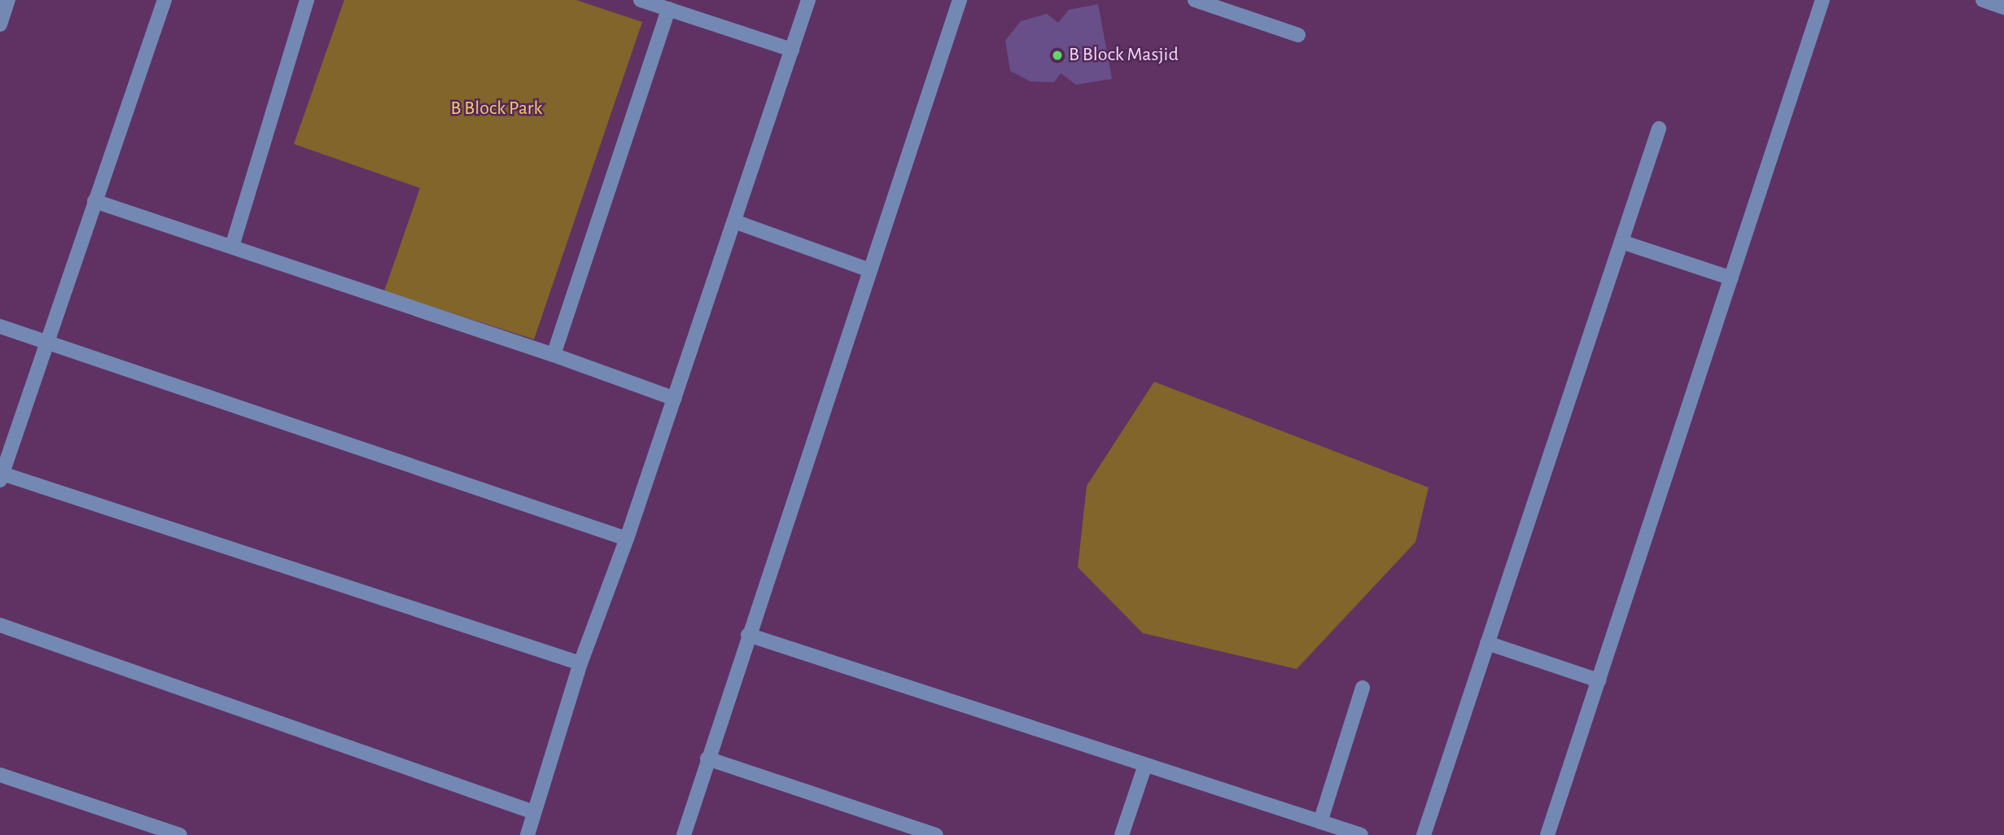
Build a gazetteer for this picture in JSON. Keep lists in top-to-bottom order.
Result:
{
  "parks": ["B Block Park"],
  "places": ["B Block Masjid"]
}
